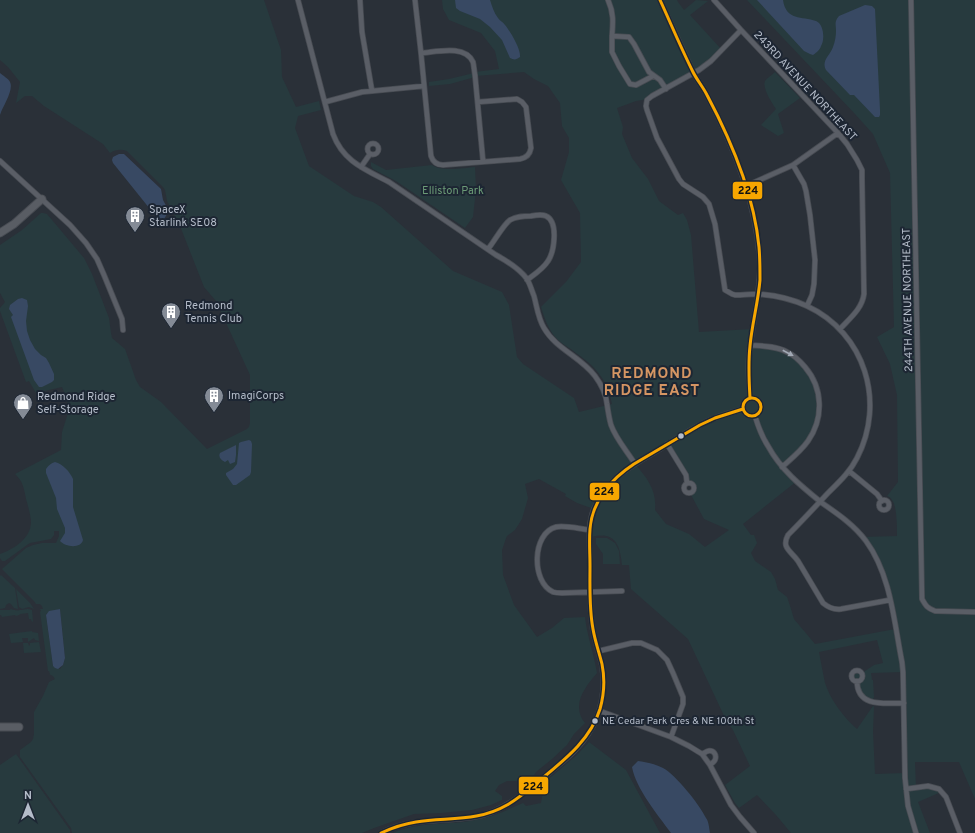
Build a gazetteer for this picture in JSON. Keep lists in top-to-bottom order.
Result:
{
  "streets": {
    "street": ["243RD AVENUE NORTHEAST", "244TH AVENUE NORTHEAST"]
  },
  "districts": ["REDMOND RIDGE EAST"],
  "parks": ["Elliston Park"],
  "places": {
    "building": ["SpaceX Starlink SE08", "Redmond Tennis Club", "ImagiCorps"],
    "shop": ["Redmond Ridge Self-Storage"],
    "other": ["NE Cedar Park Cres & NE 100th St"]
  },
  "lines": ["transit line 224"],
  "north": "top"
}
